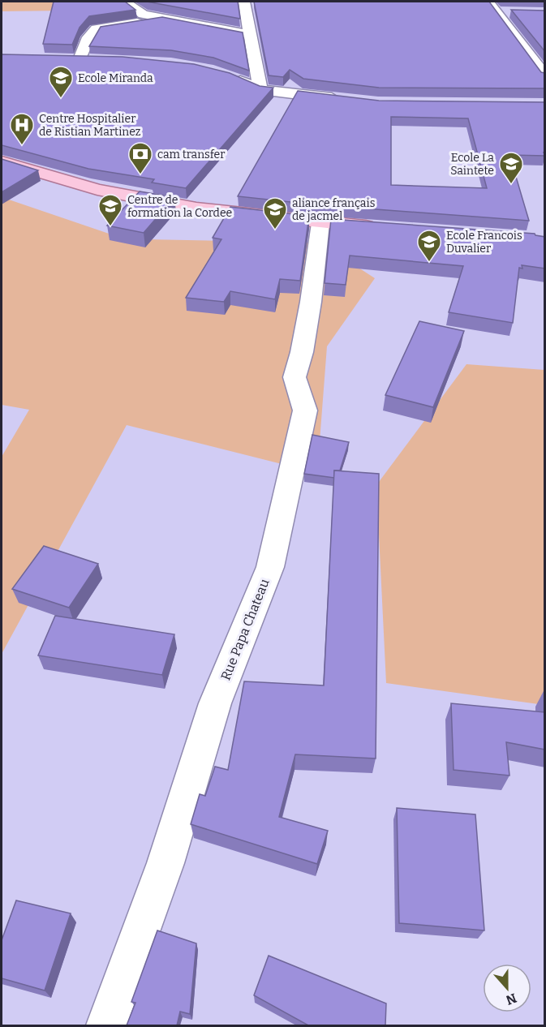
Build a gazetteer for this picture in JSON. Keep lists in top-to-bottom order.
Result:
{
  "streets": {
    "street": ["Rue Papa Chateau"]
  },
  "places": {
    "school or university": [
      "Ecole Miranda",
      "Ecole La Saintete",
      "Centre de formation la Cordee",
      "aliance français de jacmel",
      "Ecole Francois Duvalier"
    ],
    "hospital": ["Centre Hospitalier de Ristian Martinez"],
    "bank": ["cam transfer"]
  },
  "north": "bottom"
}
